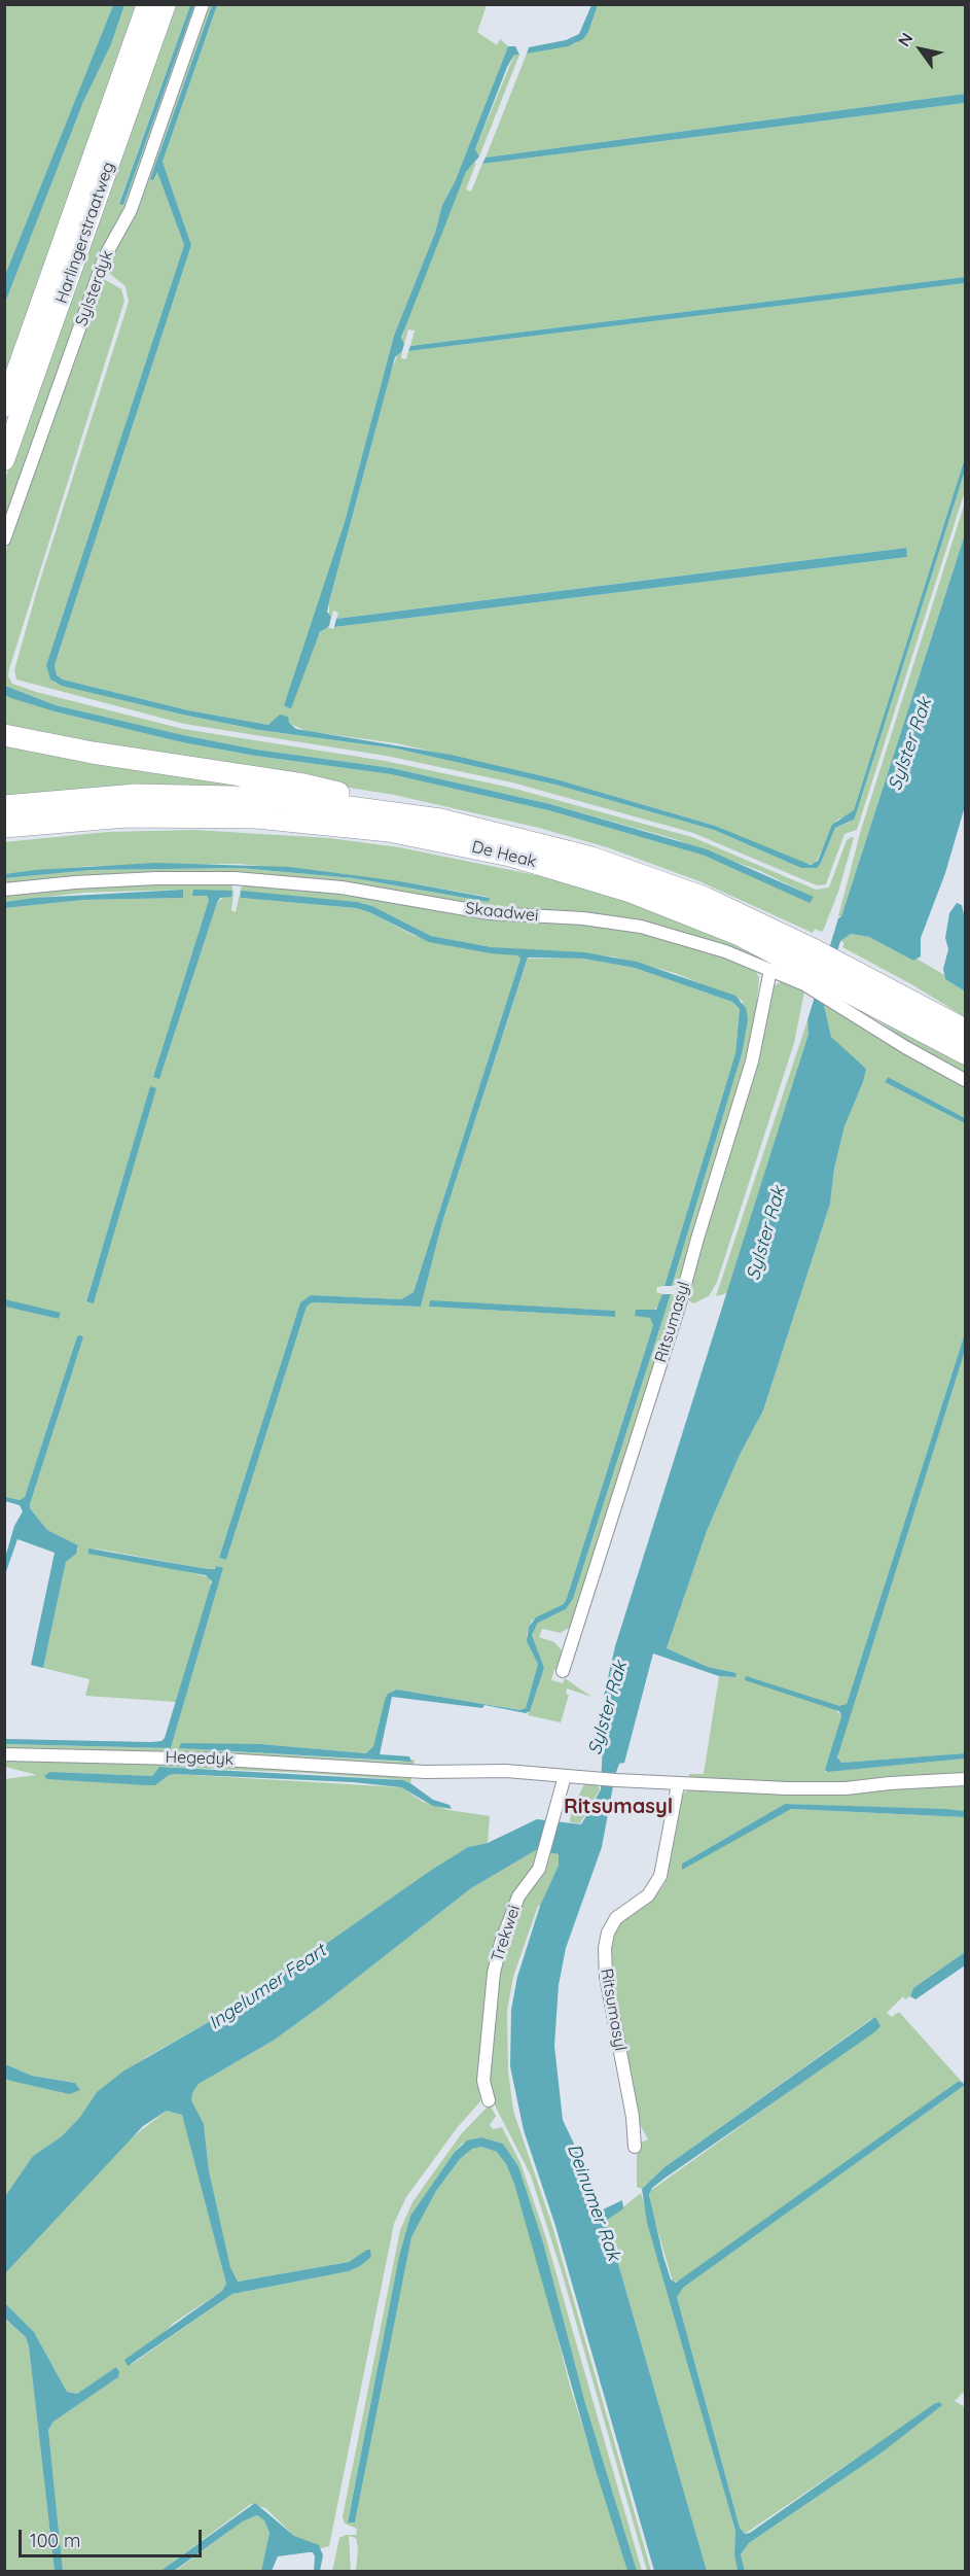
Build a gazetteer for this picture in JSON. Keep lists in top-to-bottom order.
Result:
{
  "streets": {
    "highway": ["De Heak"],
    "main road": ["Harlingerstraatweg"],
    "street": [
      "Sylsterdyk",
      "Skaadwei",
      "Ritsumasyl",
      "Hegedyk",
      "Trekwei"
    ]
  },
  "crossings": [
    ["De Heak", "Skaadwei"],
    ["Skaadwei", "Ritsumasyl"],
    ["Hegedyk", "Trekwei"]
  ],
  "districts": ["Ritsumasyl"],
  "water": ["Sylster Rak", "Ingelumer Feart", "Deinumer Rak"],
  "scale_bar": "100 m",
  "north": "top left"
}
